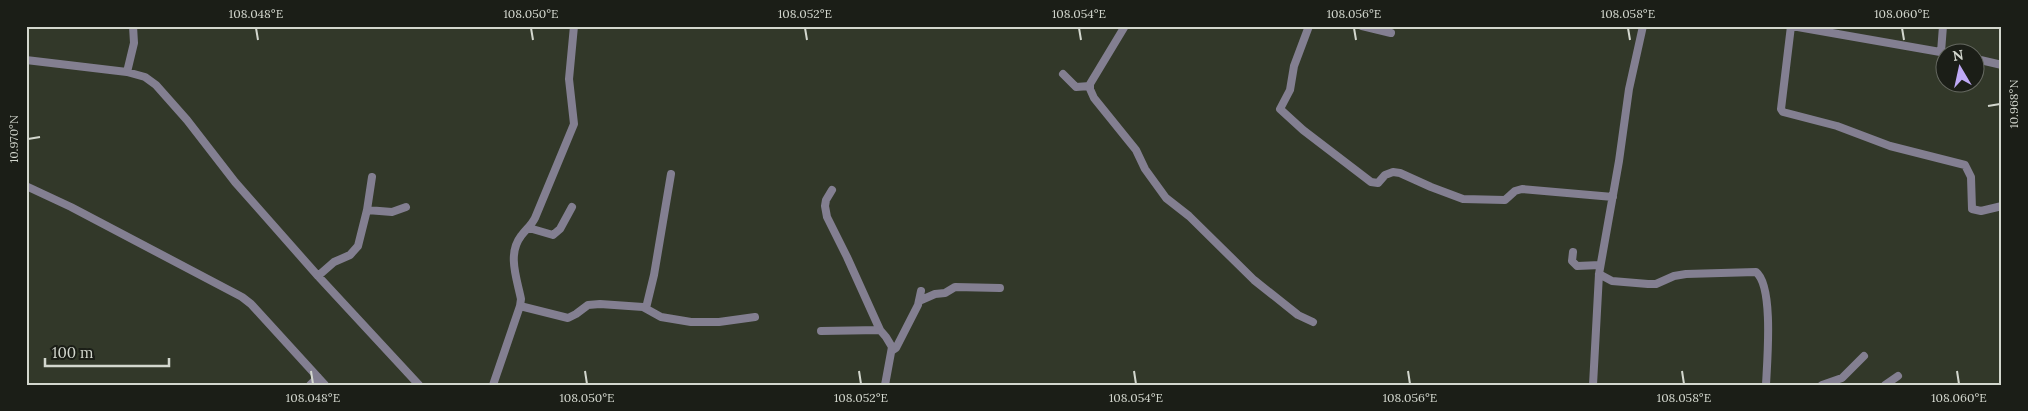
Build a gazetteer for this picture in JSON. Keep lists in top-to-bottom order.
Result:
{
  "scale_bar": "100 m",
  "north": "top",
  "coordinates": [
    "108.048°E",
    "108.050°E",
    "108.052°E",
    "108.054°E",
    "108.056°E",
    "108.058°E",
    "108.060°E",
    "10.968°N",
    "10.970°N"
  ]
}
